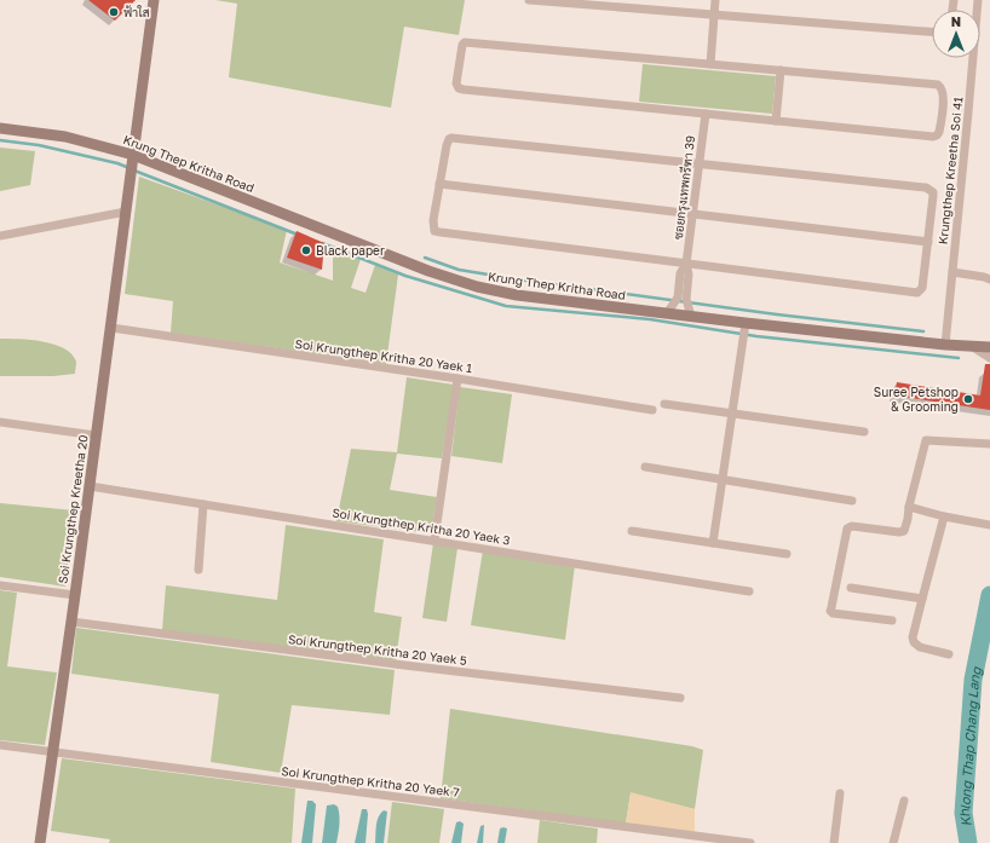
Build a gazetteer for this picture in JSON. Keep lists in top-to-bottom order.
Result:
{
  "streets": {
    "main road": ["Krung Thep Kritha Road", "Soi Krungthep Kreetha 20"],
    "street": [
      "Krungthep Kreetha Soi 41",
      "ซอยกรุงเทพกรีฑา 39",
      "Soi Krungthep Kritha 20 Yaek 1",
      "Soi Krungthep Kritha 20 Yaek 3",
      "Soi Krungthep Kritha 20 Yaek 5",
      "Soi Krungthep Kritha 20 Yaek 7"
    ]
  },
  "crossings": [
    ["Krung Thep Kritha Road", "Krungthep Kreetha Soi 41"],
    ["Krung Thep Kritha Road", "ซอยกรุงเทพกรีฑา 39"],
    ["Krung Thep Kritha Road", "Soi Krungthep Kreetha 20"],
    ["Soi Krungthep Kritha 20 Yaek 1", "Soi Krungthep Kreetha 20"],
    ["Soi Krungthep Kreetha 20", "Soi Krungthep Kritha 20 Yaek 3"],
    ["Soi Krungthep Kreetha 20", "Soi Krungthep Kritha 20 Yaek 5"],
    ["Soi Krungthep Kreetha 20", "Soi Krungthep Kritha 20 Yaek 7"]
  ],
  "water": ["Khlong Thap Chang Lang"],
  "places": ["ฟ้าใส", "Black paper", "Suree Petshop & Grooming"],
  "north": "top"
}
